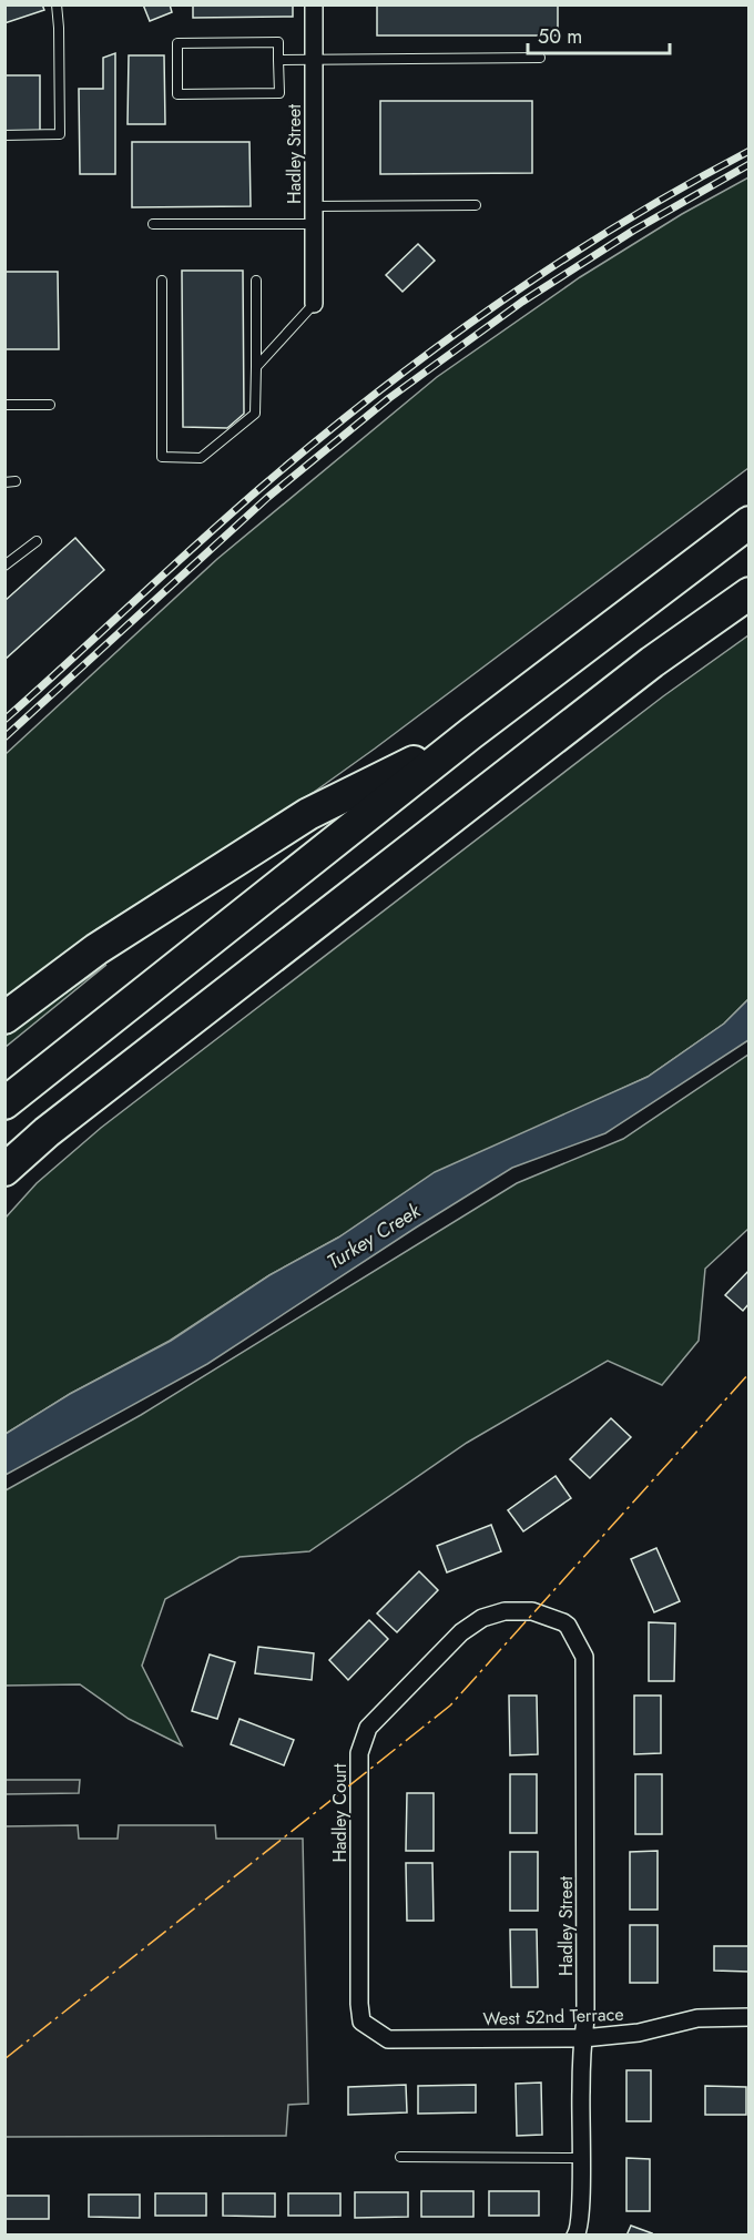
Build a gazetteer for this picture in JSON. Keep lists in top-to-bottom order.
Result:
{
  "streets": {
    "street": ["Hadley Street", "Hadley Court", "West 52nd Terrace"]
  },
  "crossings": [
    ["Hadley Street", "Hadley Court"],
    ["Hadley Street", "West 52nd Terrace"],
    ["Hadley Court", "West 52nd Terrace"]
  ],
  "water": ["Turkey Creek"],
  "scale_bar": "50 m"
}
